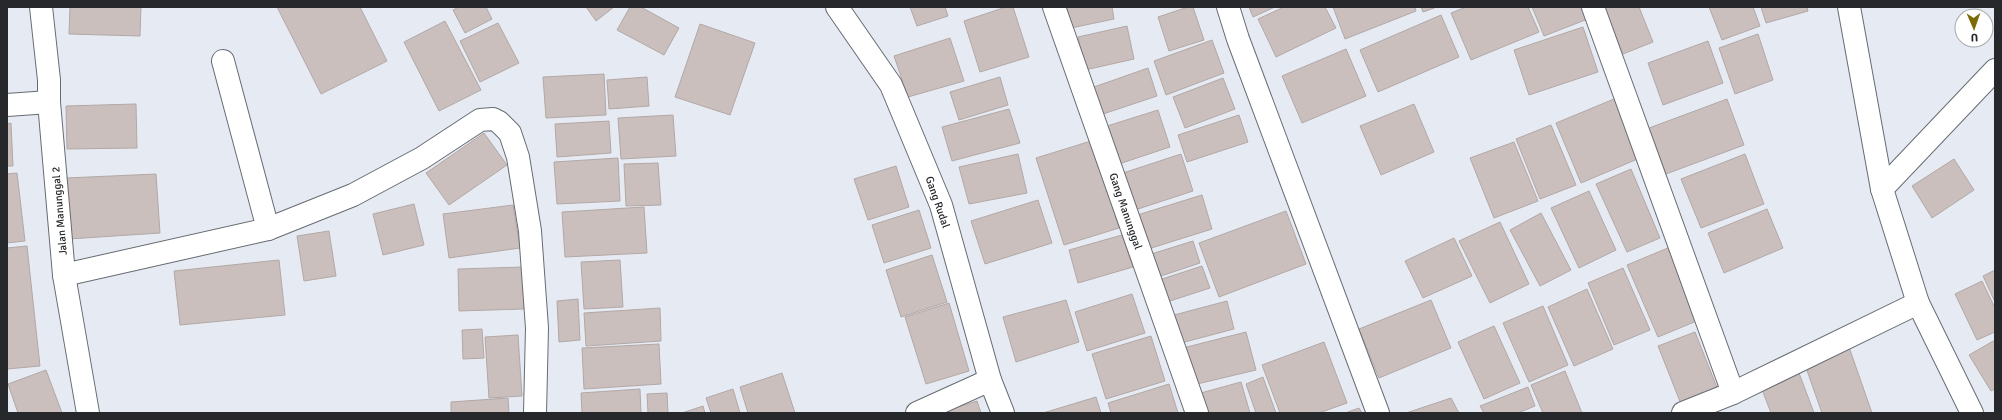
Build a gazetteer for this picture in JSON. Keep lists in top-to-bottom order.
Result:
{
  "streets": {
    "street": ["Gang Rudal", "Jalan Manunggal 2", "Gang Manunggal"]
  },
  "north": "bottom"
}
